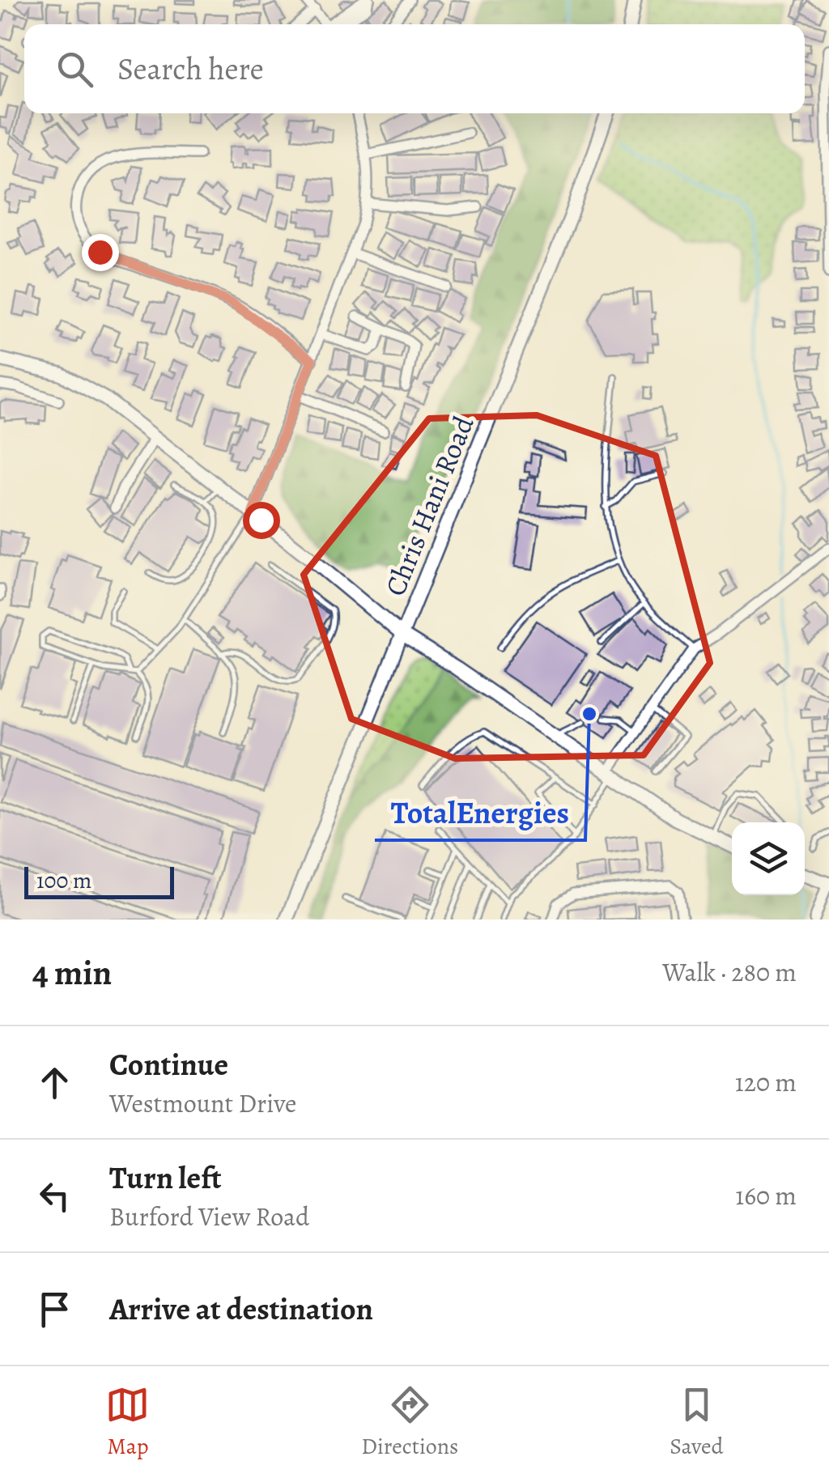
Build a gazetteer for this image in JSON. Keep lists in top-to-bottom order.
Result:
{
  "streets": {
    "street": ["Chris Hani Road"]
  },
  "places": ["TotalEnergies"],
  "scale_bar": "100 m",
  "page": {
    "search": "Search here",
    "scale": "100 m",
    "heading": ["4 min", "Walk · 280 m"],
    "list": [
      ["Continue", "Westmount Drive", "120 m"],
      ["Turn left", "Burford View Road", "160 m"],
      "Arrive at destination"
    ],
    "nav": ["Map", "Directions", "Saved"]
  }
}
